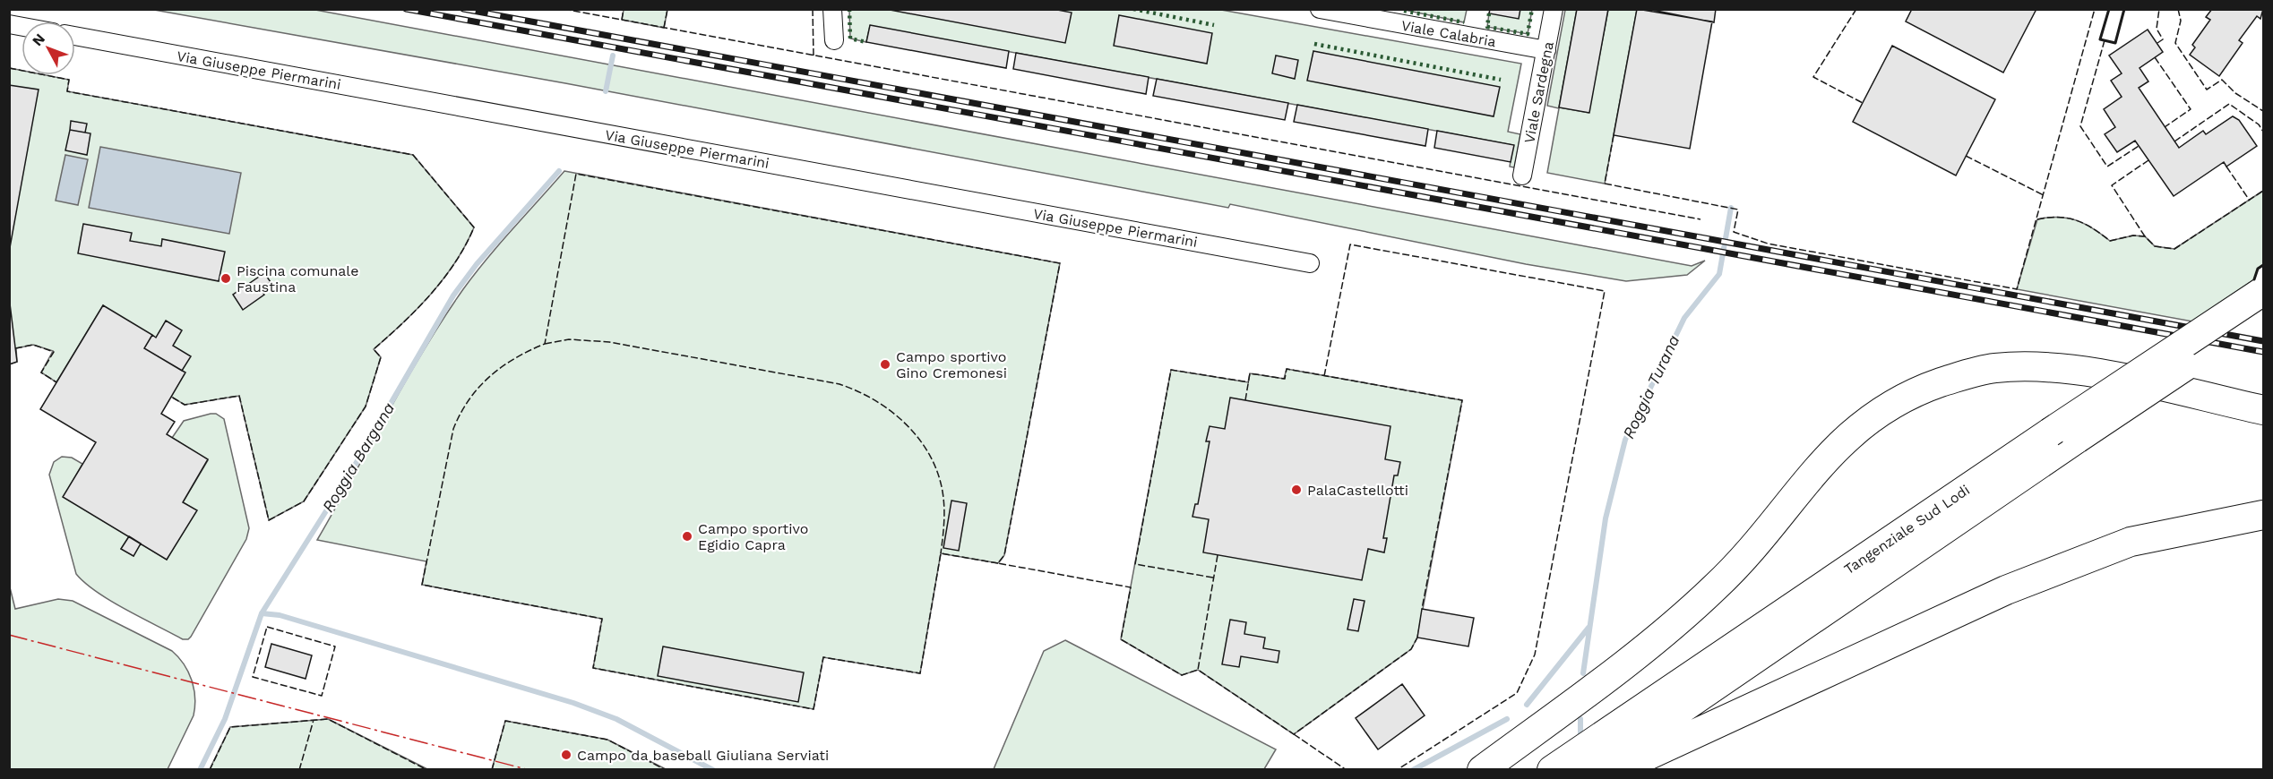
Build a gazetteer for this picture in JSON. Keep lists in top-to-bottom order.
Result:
{
  "streets": {
    "highway": ["Tangenziale Sud Lodi"],
    "street": ["Viale Calabria", "Via Giuseppe Piermarini", "Viale Sardegna"]
  },
  "crossings": [
    ["Viale Calabria", "Viale Sardegna"]
  ],
  "water": ["Roggia Turana", "Roggia Bargana"],
  "places": [
    "Piscina comunale Faustina",
    "Campo sportivo Gino Cremonesi",
    "PalaCastellotti",
    "Campo sportivo Egidio Capra",
    "Campo da baseball Giuliana Serviati"
  ],
  "north": "top left"
}
